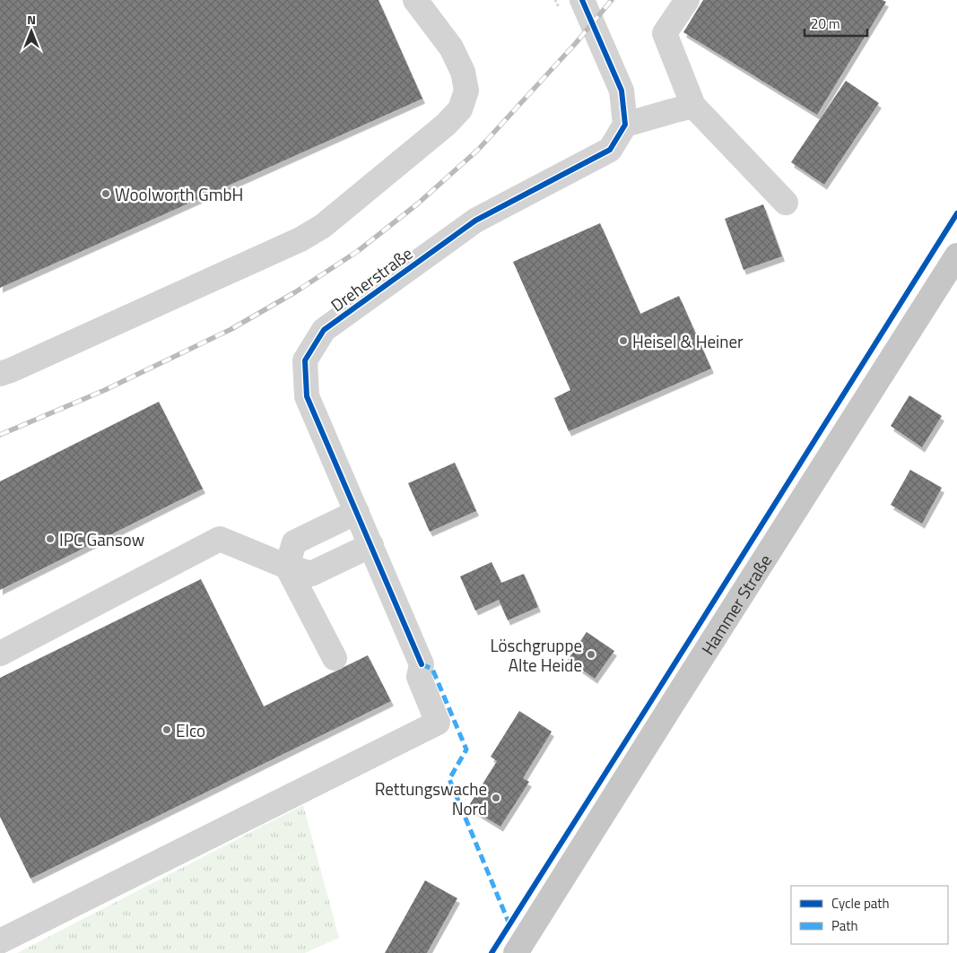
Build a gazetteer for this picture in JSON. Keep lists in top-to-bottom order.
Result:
{
  "streets": {
    "main road": ["Hammer Straße"],
    "street": ["Dreherstraße"]
  },
  "places": [
    "Woolworth GmbH",
    "Heisel & Heiner",
    "IPC Gansow",
    "Löschgruppe Alte Heide",
    "Elco",
    "Rettungswache Nord"
  ],
  "legend": ["Cycle path", "Path"],
  "scale_bar": "20 m",
  "north": "top"
}
